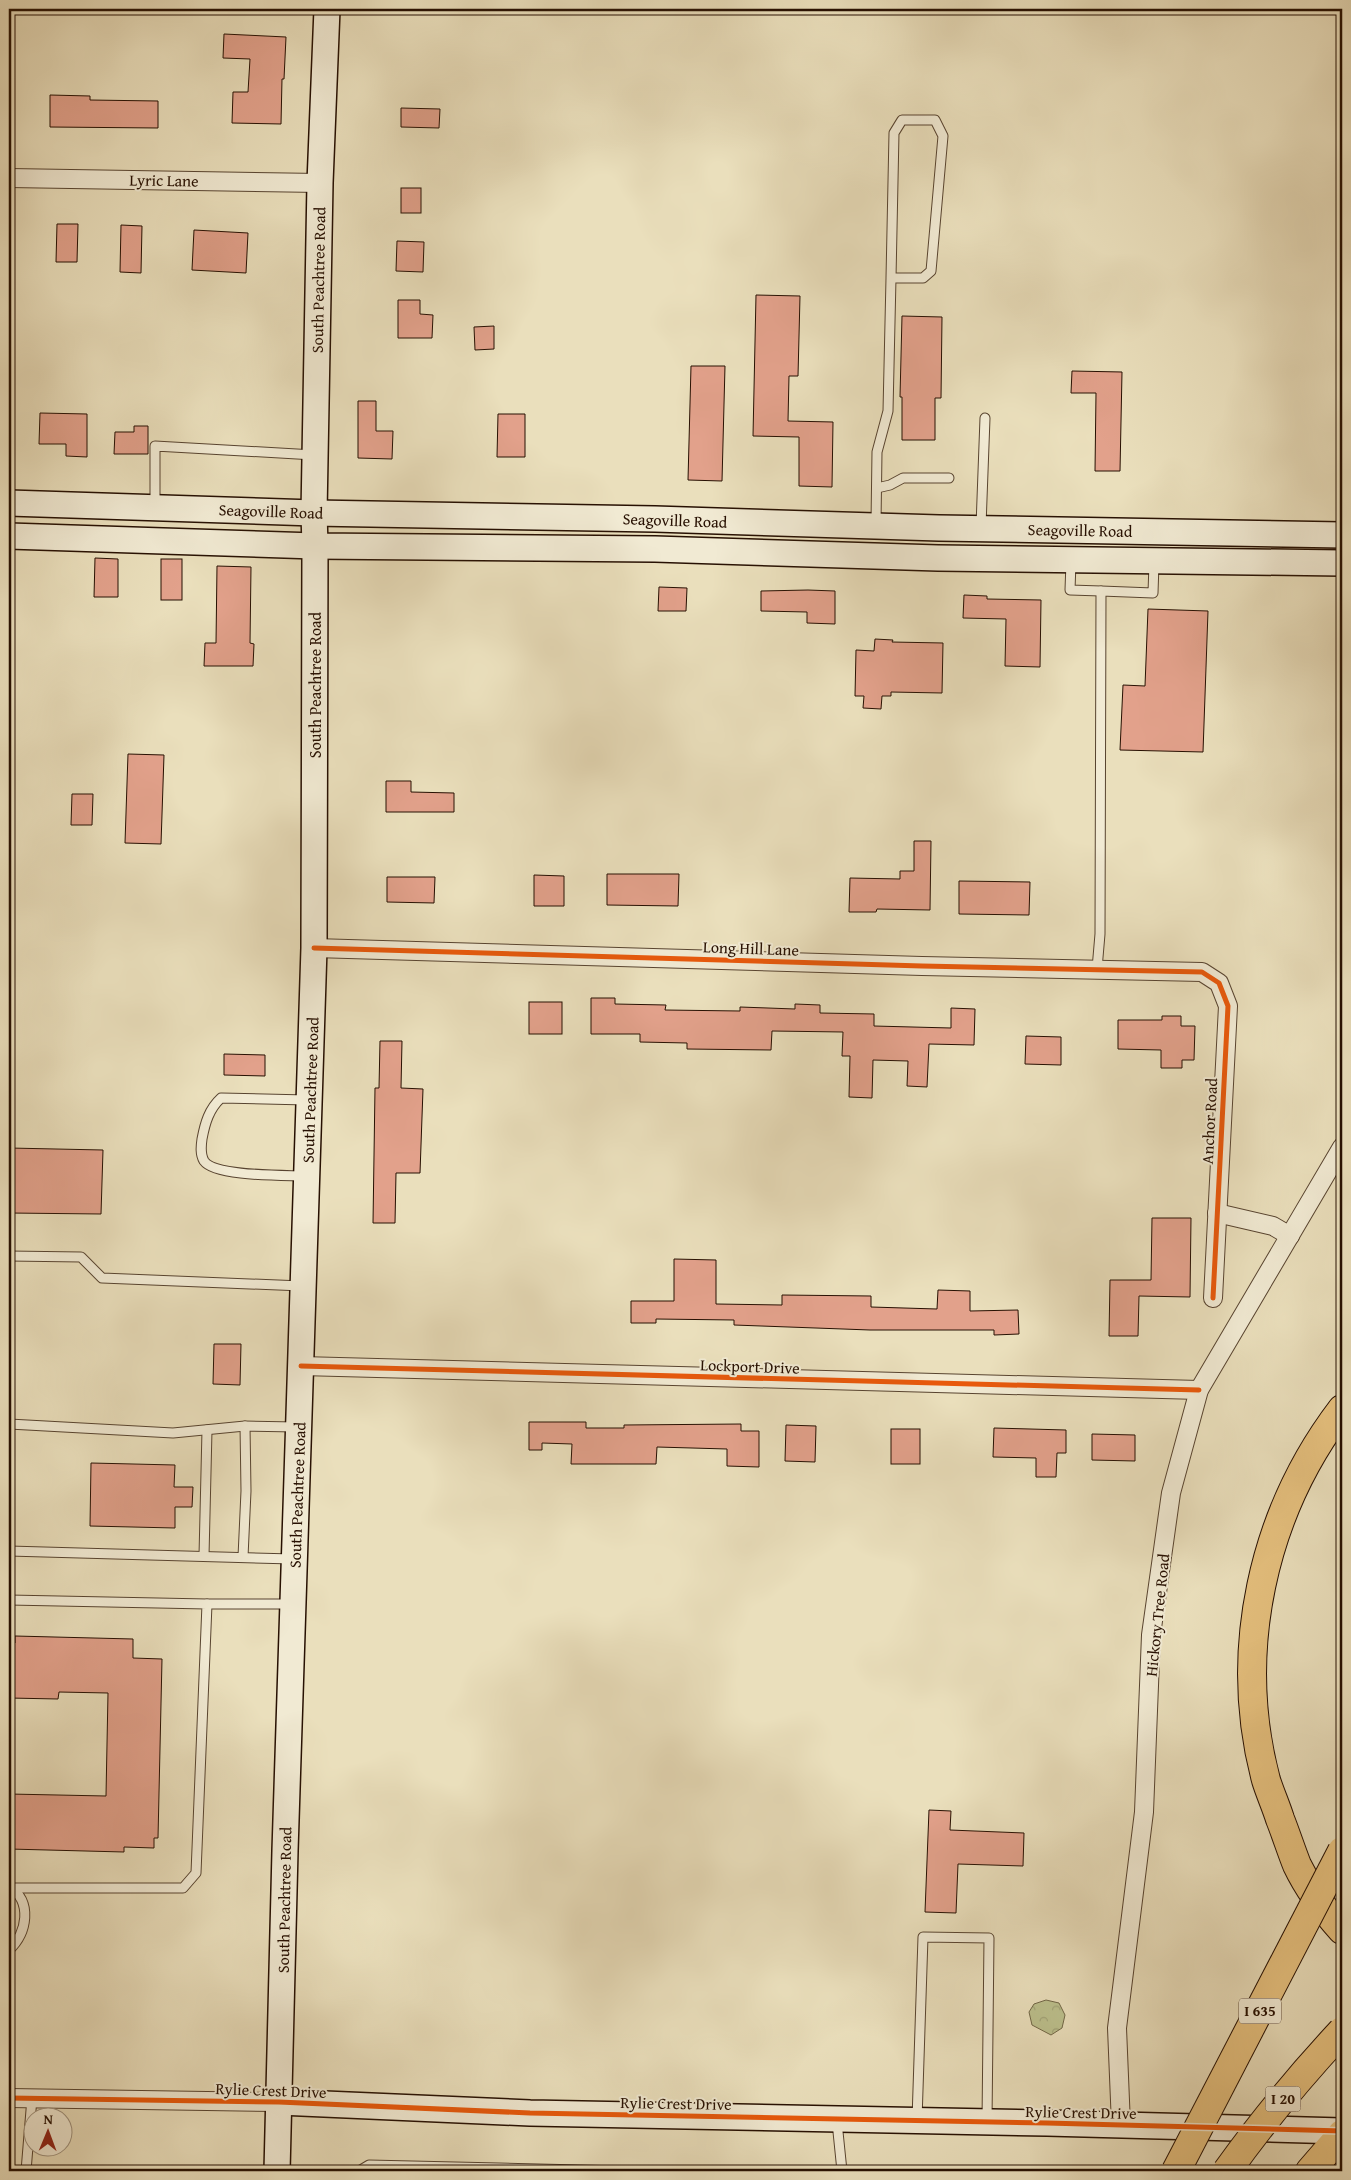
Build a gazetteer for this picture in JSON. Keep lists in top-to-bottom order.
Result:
{
  "streets": {
    "highway": ["I 635", "I 20"],
    "main road": ["South Peachtree Road", "Seagoville Road", "Rylie Crest Drive"],
    "street": [
      "Lyric Lane",
      "Long Hill Lane",
      "Anchor Road",
      "Lockport Drive",
      "Hickory Tree Road"
    ]
  },
  "crossings": [
    ["Lyric Lane", "South Peachtree Road"],
    ["South Peachtree Road", "Seagoville Road"],
    ["South Peachtree Road", "Long Hill Lane"],
    ["South Peachtree Road", "Lockport Drive"],
    ["South Peachtree Road", "Rylie Crest Drive"],
    ["Long Hill Lane", "Anchor Road"],
    ["Lockport Drive", "Hickory Tree Road"],
    ["Hickory Tree Road", "Rylie Crest Drive"]
  ],
  "north": "top"
}
